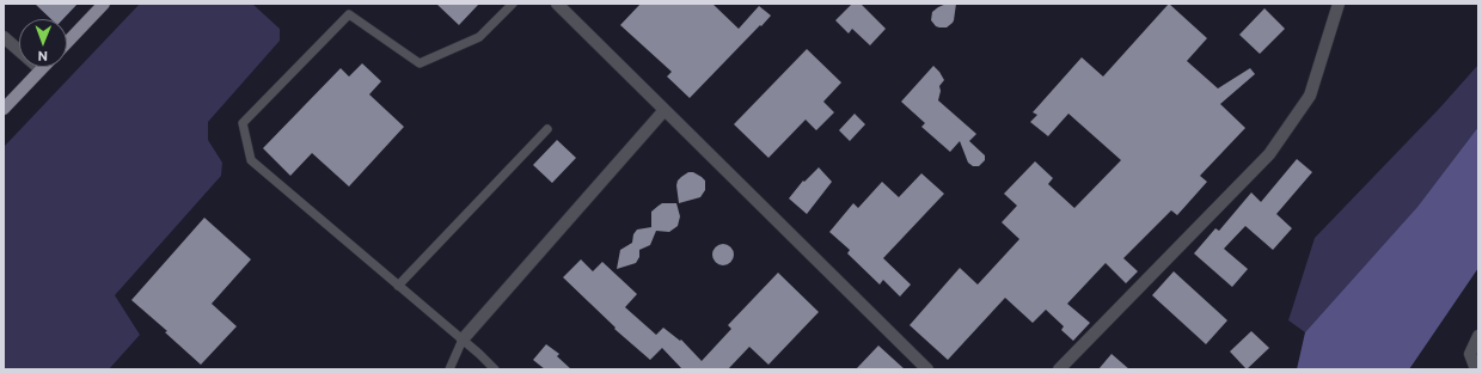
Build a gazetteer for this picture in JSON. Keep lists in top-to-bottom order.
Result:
{
  "north": "bottom"
}
